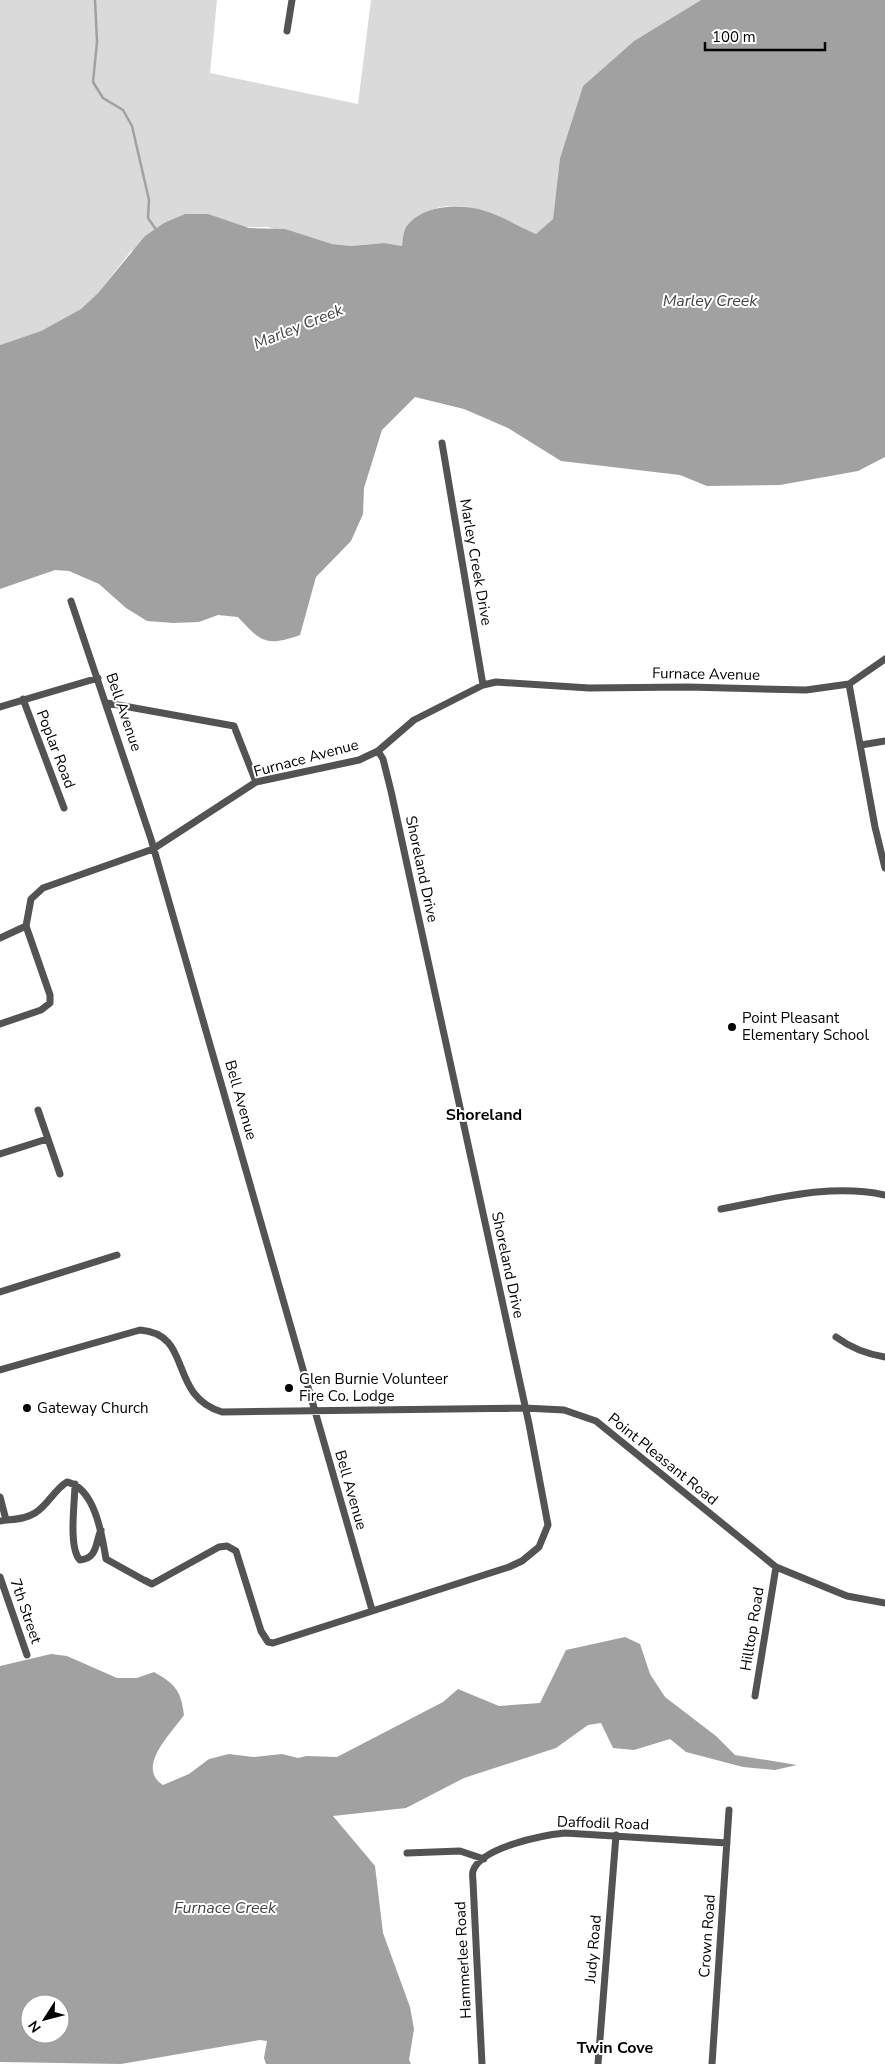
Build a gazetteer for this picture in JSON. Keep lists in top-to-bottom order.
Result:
{
  "streets": {
    "street": [
      "Marley Creek Drive",
      "Furnace Avenue",
      "Bell Avenue",
      "Poplar Road",
      "Shoreland Drive",
      "Point Pleasant Road",
      "7th Street",
      "Hilltop Road",
      "Daffodil Road",
      "Crown Road",
      "Judy Road",
      "Hammerlee Road"
    ]
  },
  "crossings": [
    ["Marley Creek Drive", "Furnace Avenue"],
    ["Furnace Avenue", "Bell Avenue"],
    ["Furnace Avenue", "Shoreland Drive"],
    ["Bell Avenue", "Shoreland Drive"],
    ["Bell Avenue", "Point Pleasant Road"],
    ["Shoreland Drive", "Point Pleasant Road"],
    ["Point Pleasant Road", "Hilltop Road"],
    ["Daffodil Road", "Crown Road"],
    ["Daffodil Road", "Judy Road"],
    ["Daffodil Road", "Hammerlee Road"]
  ],
  "districts": ["Shoreland", "Twin Cove"],
  "water": ["Marley Creek", "Furnace Creek"],
  "places": ["Point Pleasant Elementary School", "Glen Burnie Volunteer Fire Co. Lodge", "Gateway Church"],
  "scale_bar": "100 m",
  "north": "bottom left"
}
